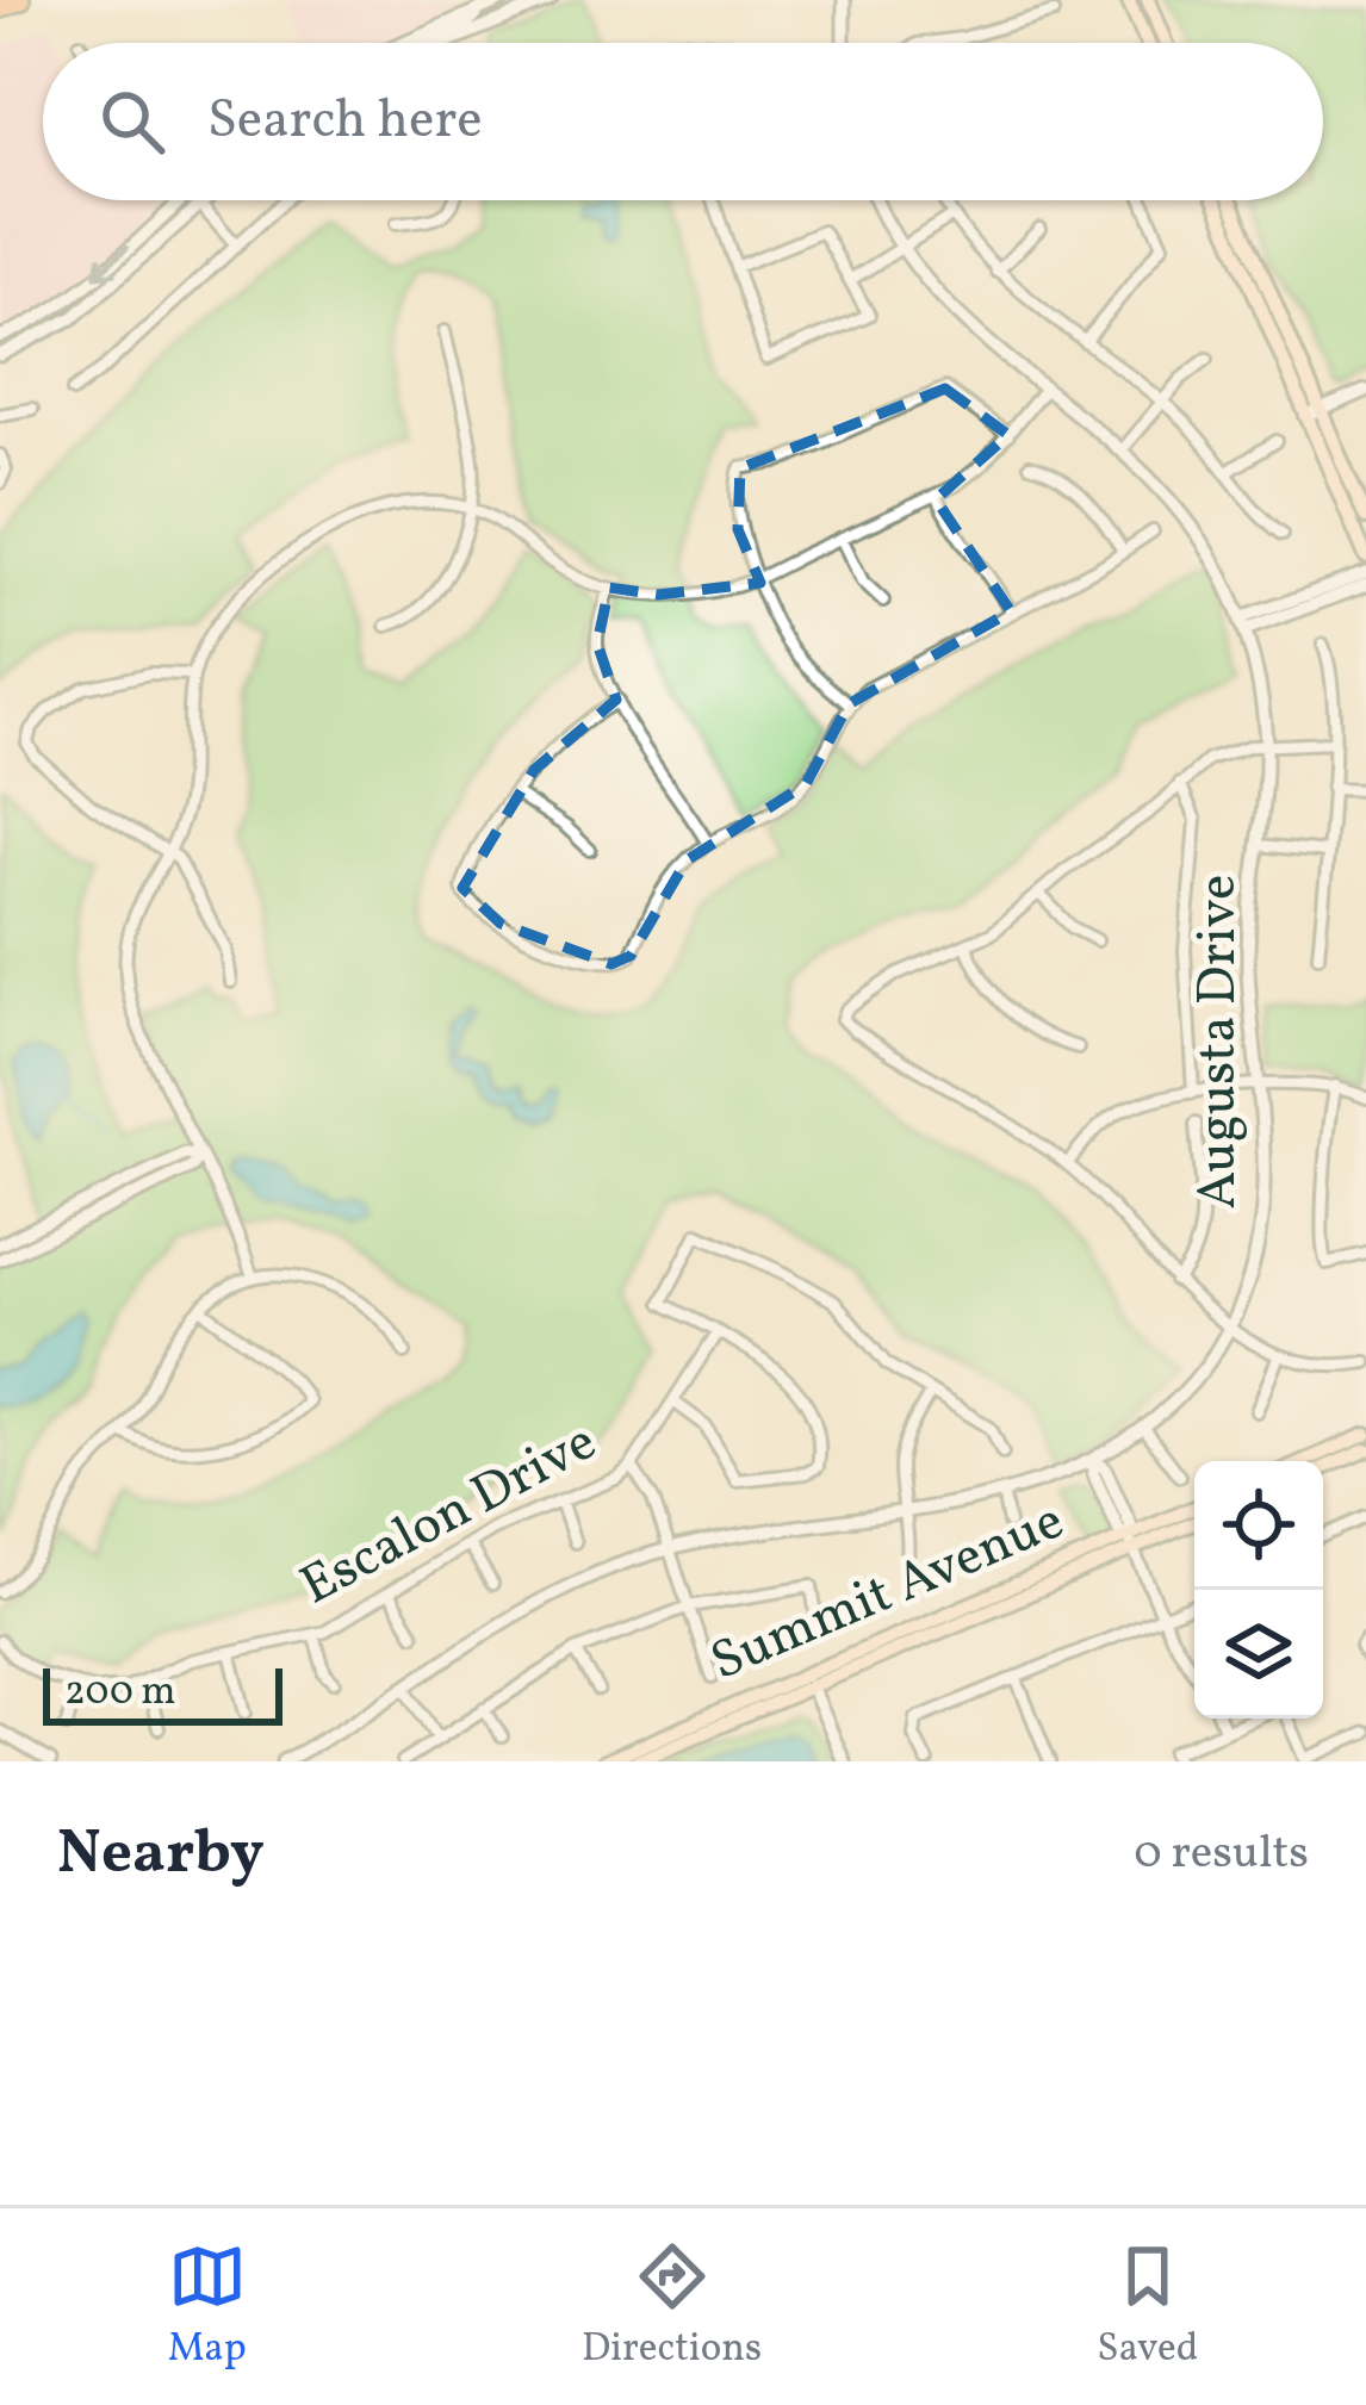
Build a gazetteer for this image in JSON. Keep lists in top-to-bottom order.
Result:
{
  "streets": {
    "main road": ["Summit Avenue"],
    "street": ["Augusta Drive", "Escalon Drive"]
  },
  "scale_bar": "200 m",
  "page": {
    "search": "Search here",
    "scale": "200 m",
    "heading": ["Nearby", "0 results"],
    "nav": ["Map", "Directions", "Saved"]
  }
}
